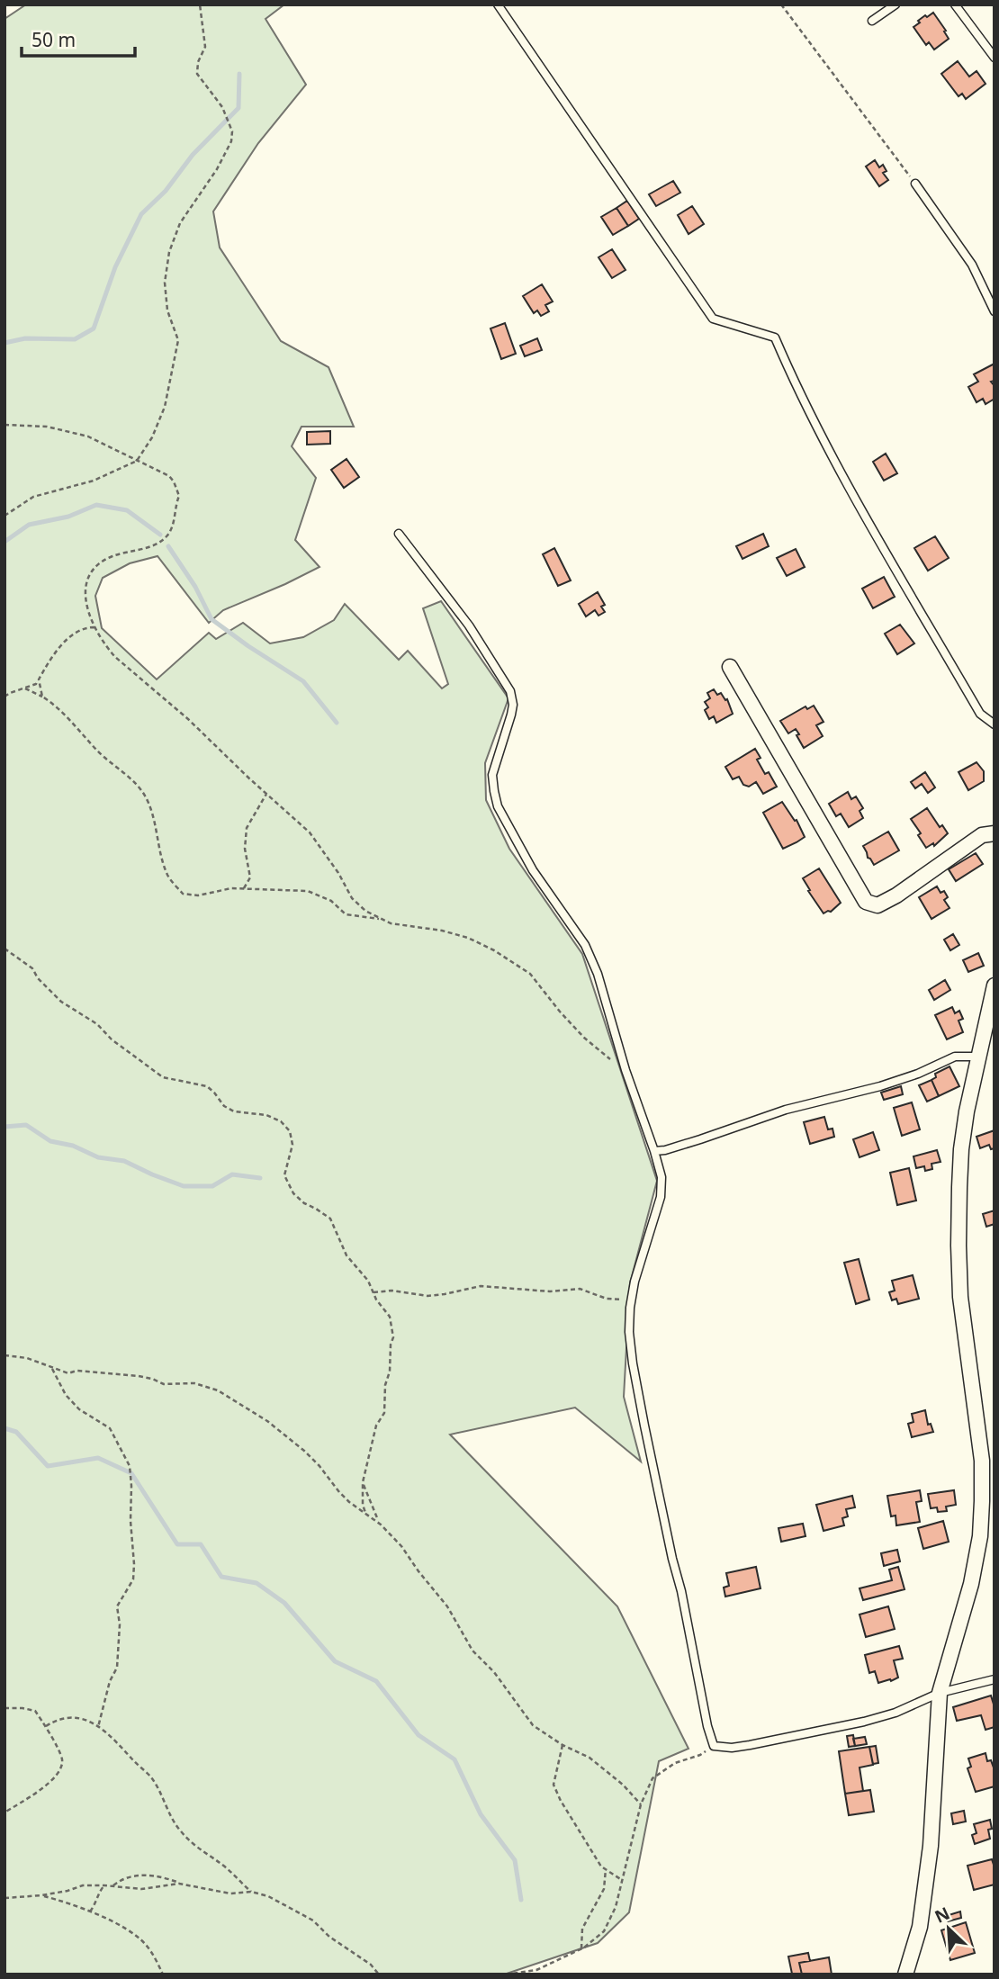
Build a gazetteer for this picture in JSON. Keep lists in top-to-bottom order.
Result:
{
  "scale_bar": "50 m",
  "north": "top left"
}
